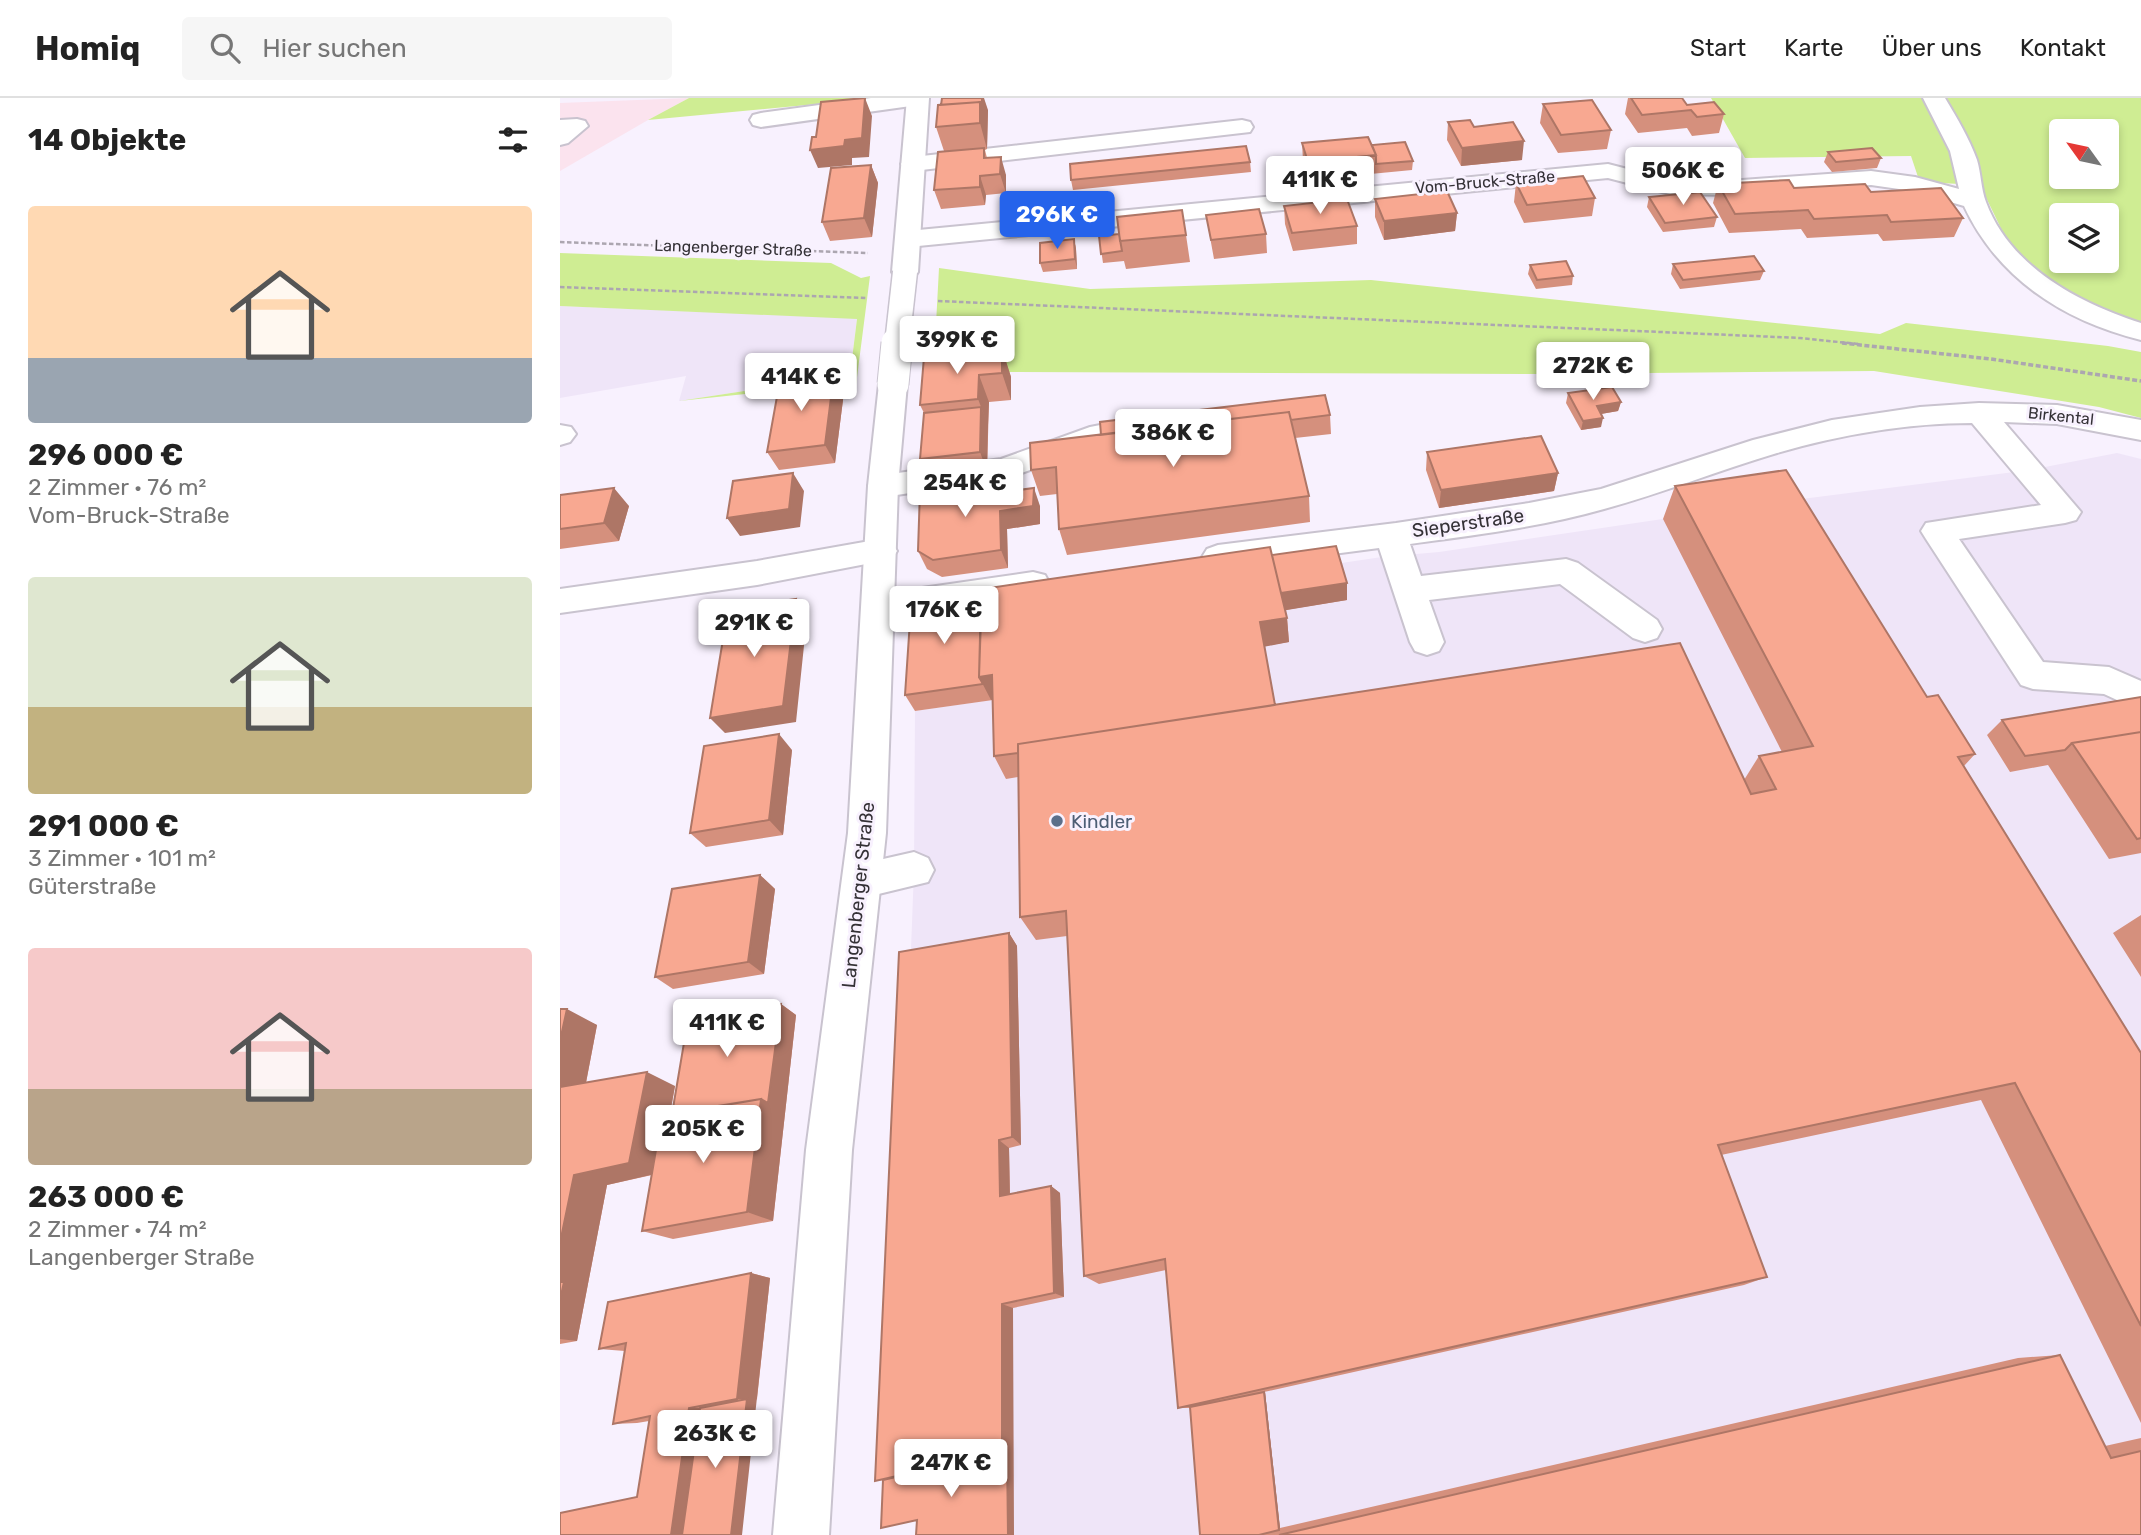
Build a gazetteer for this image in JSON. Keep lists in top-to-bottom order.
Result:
{
  "streets": {
    "street": [
      "Vom-Bruck-Straße",
      "Langenberger Straße",
      "Birkental",
      "Sieperstraße"
    ]
  },
  "crossings": [
    ["Vom-Bruck-Straße", "Langenberger Straße"],
    ["Birkental", "Sieperstraße"]
  ],
  "places": ["Kindler"],
  "north": "top left",
  "page": {
    "header": "Homiq",
    "search": "Hier suchen",
    "nav": [
      "Start",
      "Karte",
      "Über uns",
      "Kontakt"
    ],
    "heading": "14 Objekte",
    "price": [
      "506K €",
      "411K €",
      "296K €",
      "399K €",
      "272K €",
      "414K €",
      "386K €",
      "254K €",
      "176K €",
      "291K €",
      "411K €",
      "205K €",
      "263K €",
      "247K €"
    ],
    "list": [
      {
        "name": "296 000 €",
        "note": "2 Zimmer · 76 m² · Vom-Bruck-Straße"
      },
      {
        "name": "291 000 €",
        "note": "3 Zimmer · 101 m² · Güterstraße"
      },
      {
        "name": "263 000 €",
        "note": "2 Zimmer · 74 m² · Langenberger Straße"
      }
    ]
  }
}
